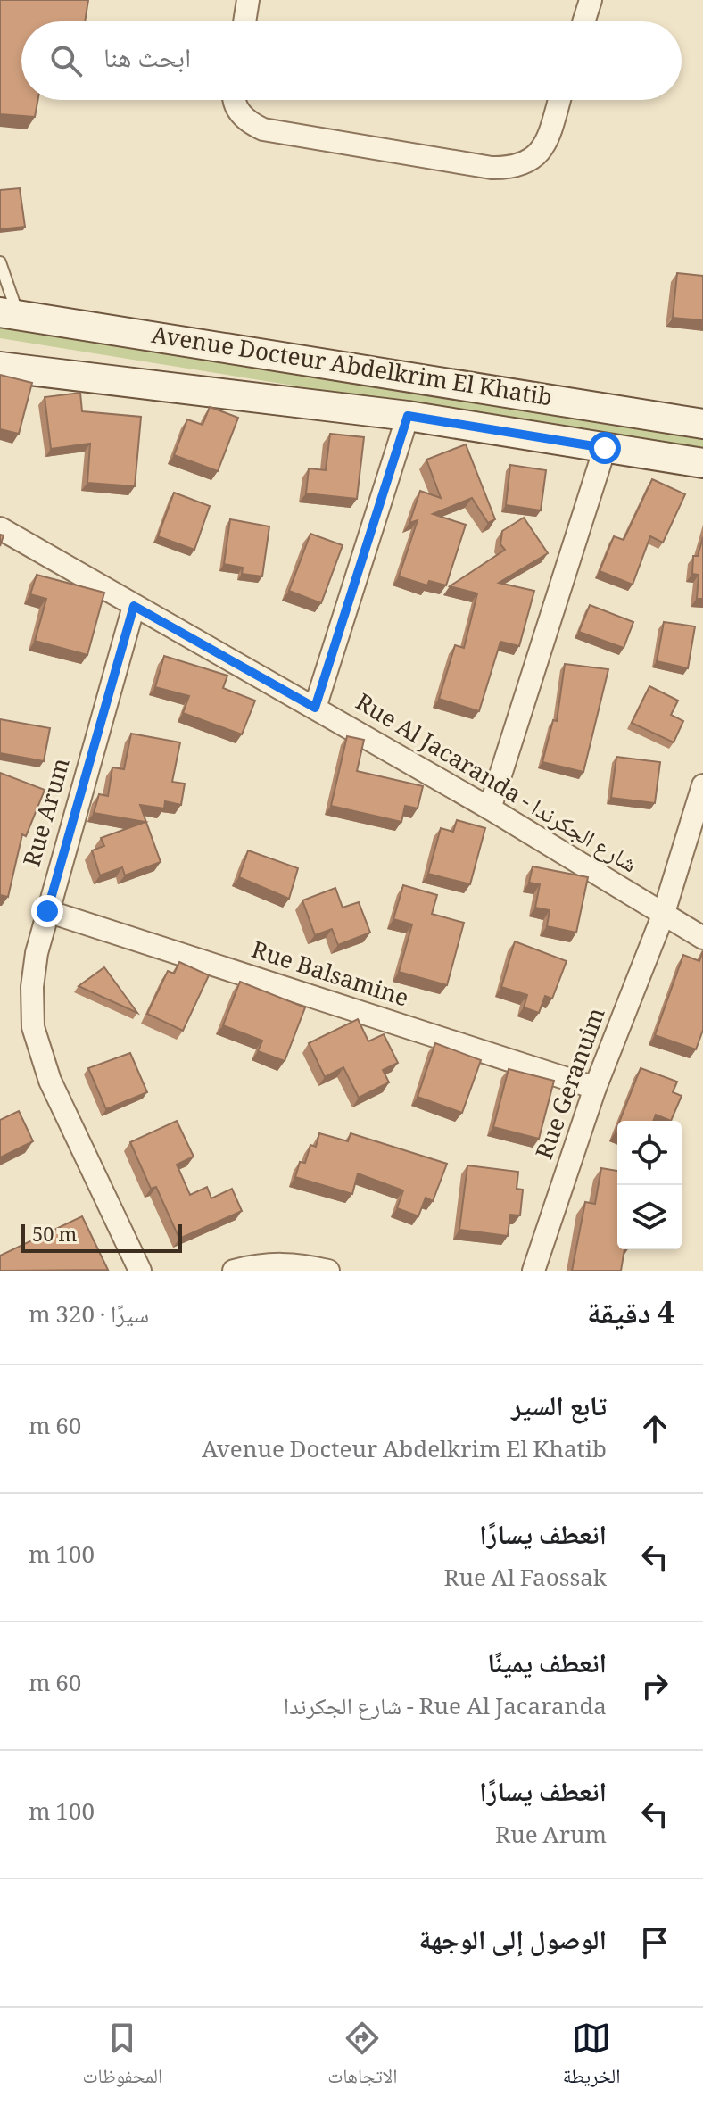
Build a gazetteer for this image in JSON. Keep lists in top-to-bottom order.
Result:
{
  "streets": {
    "main road": ["Avenue Docteur Abdelkrim El Khatib"],
    "street": [
      "Rue Al Jacaranda - شارع الجكرندا",
      "Rue Arum",
      "Rue Balsamine",
      "Rue Geranuim"
    ]
  },
  "crossings": [
    ["Rue Al Jacaranda - شارع الجكرندا", "Rue Arum"],
    ["Rue Al Jacaranda - شارع الجكرندا", "Rue Geranuim"],
    ["Rue Arum", "Rue Balsamine"],
    ["Rue Balsamine", "Rue Geranuim"]
  ],
  "scale_bar": "50 m",
  "page": {
    "search": "ابحث هنا",
    "scale": "50 m",
    "heading": ["4 دقيقة", "سيرًا · 320 m"],
    "list": [
      ["تابع السير", "Avenue Docteur Abdelkrim El Khatib", "60 m"],
      ["انعطف يسارًا", "Rue Al Faossak", "100 m"],
      ["انعطف يمينًا", "Rue Al Jacaranda - شارع الجكرندا", "60 m"],
      ["انعطف يسارًا", "Rue Arum", "100 m"],
      "الوصول إلى الوجهة"
    ],
    "nav": ["الخريطة", "الاتجاهات", "المحفوظات"]
  }
}
